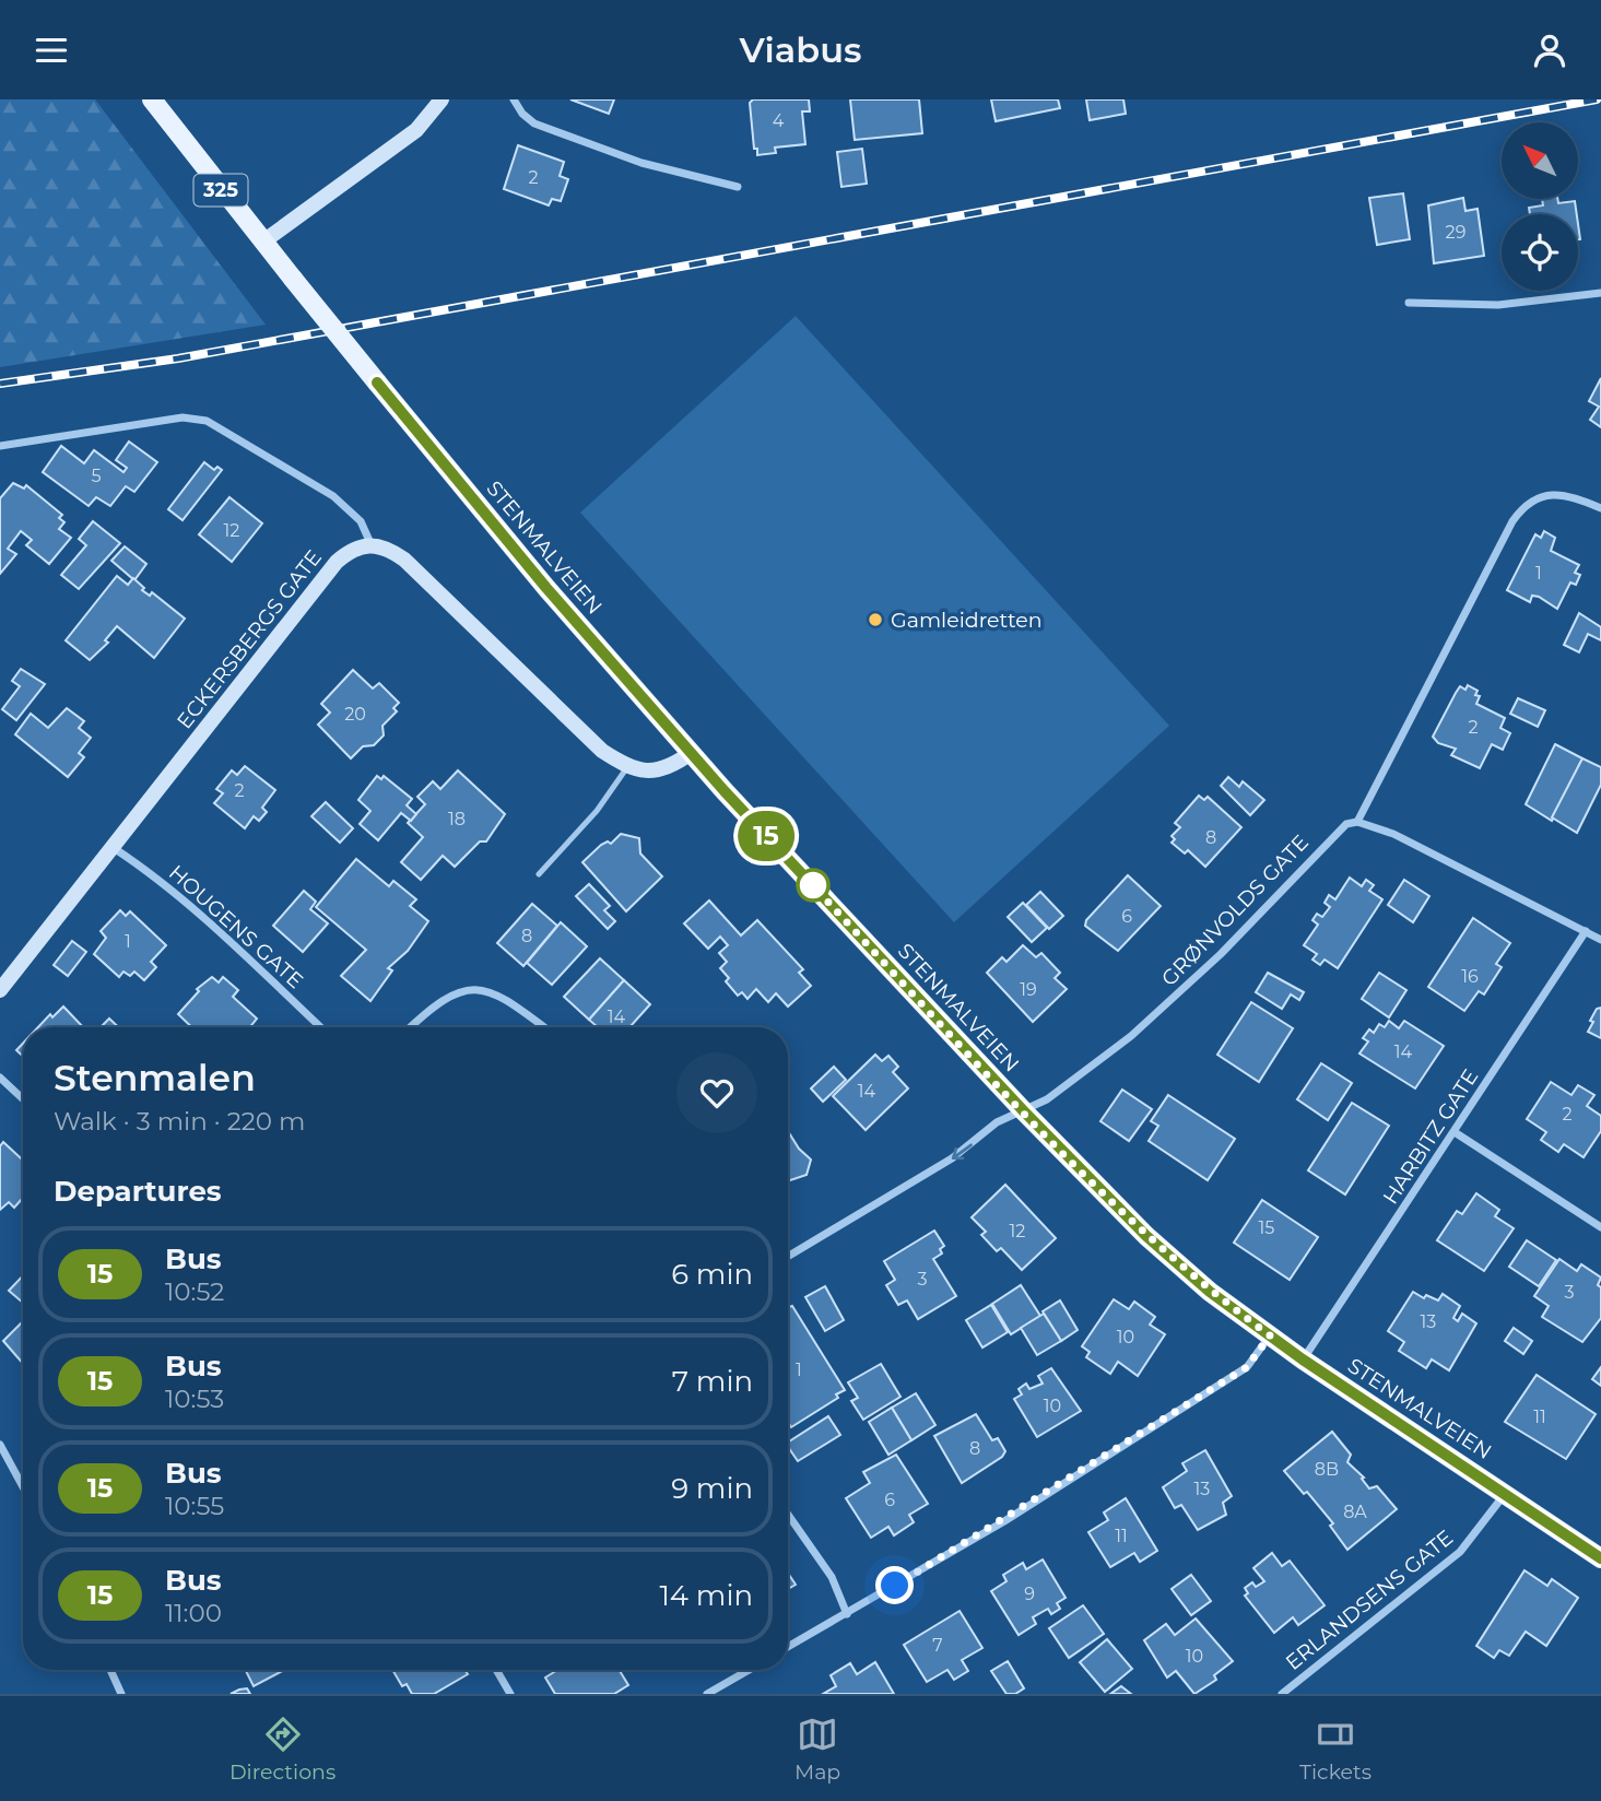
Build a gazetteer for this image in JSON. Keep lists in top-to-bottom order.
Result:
{
  "streets": {
    "main road": ["325", "STENMALVEIEN", "ECKERSBERGS GATE"],
    "street": [
      "GRØNVOLDS GATE",
      "HOUGENS GATE",
      "HARBITZ GATE",
      "ERLANDSENS GATE"
    ]
  },
  "crossings": [
    ["325", "STENMALVEIEN"],
    ["STENMALVEIEN", "GRØNVOLDS GATE"],
    ["STENMALVEIEN", "HARBITZ GATE"],
    ["STENMALVEIEN", "ERLANDSENS GATE"],
    ["ECKERSBERGS GATE", "HOUGENS GATE"]
  ],
  "one_way": ["GRØNVOLDS GATE"],
  "places": ["Gamleidretten"],
  "lines": ["bus line 15"],
  "house_numbers": [
    "4",
    "2",
    "29",
    "5",
    "12",
    "1",
    "20",
    "2",
    "2",
    "18",
    "8",
    "6",
    "8",
    "1",
    "16",
    "19",
    "14",
    "14",
    "14",
    "2",
    "15",
    "12",
    "3",
    "3",
    "13",
    "10",
    "1",
    "10",
    "11",
    "8",
    "8B",
    "13",
    "6",
    "8A",
    "11",
    "9",
    "7",
    "10"
  ],
  "north": "top left",
  "page": {
    "header": "Viabus",
    "on_map": "15",
    "heading": [
      ["Stenmalen", "Walk · 3 min · 220 m"],
      "Departures"
    ],
    "list": [
      {
        "mark": "15",
        "name": "Bus",
        "note": "10:52",
        "value": "6 min"
      },
      {
        "mark": "15",
        "name": "Bus",
        "note": "10:53",
        "value": "7 min"
      },
      {
        "mark": "15",
        "name": "Bus",
        "note": "10:55",
        "value": "9 min"
      },
      {
        "mark": "15",
        "name": "Bus",
        "note": "11:00",
        "value": "14 min"
      }
    ],
    "tabs": ["Directions", "Map", "Tickets"]
  }
}
